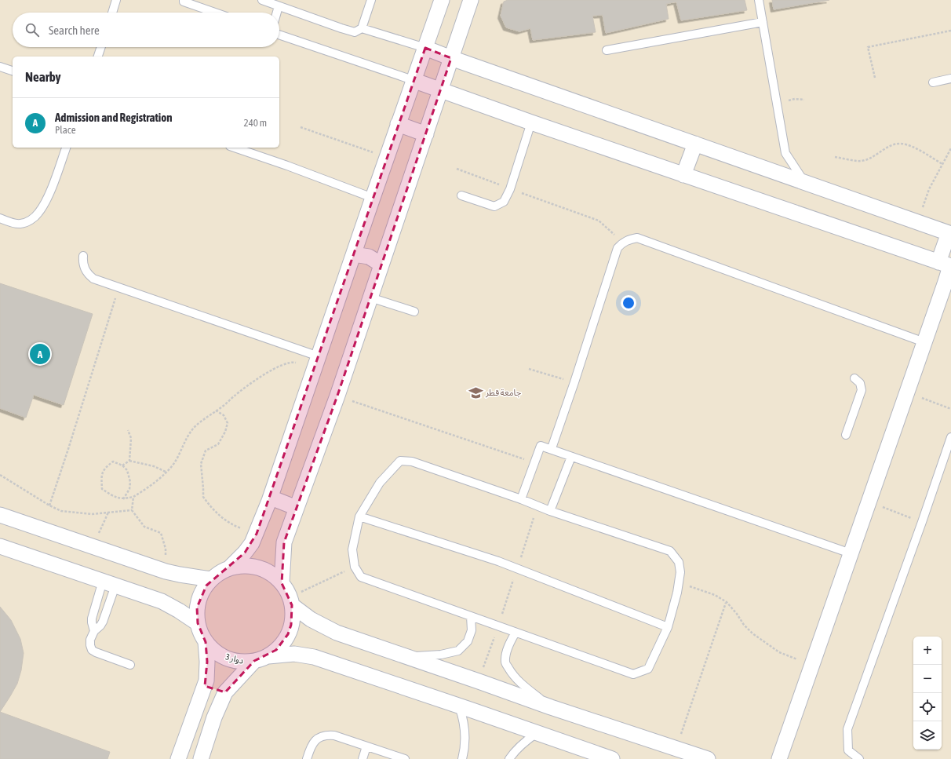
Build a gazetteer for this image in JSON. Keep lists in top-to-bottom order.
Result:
{
  "streets": {
    "street": ["دوار 3"]
  },
  "places": {
    "school or university": ["جامعة قطر"]
  },
  "page": {
    "search": "Search here",
    "heading": "Nearby",
    "list": [
      {
        "mark": "A",
        "name": "Admission and Registration",
        "note": "Place",
        "value": "240 m"
      }
    ],
    "pins": "A",
    "map_buttons": ["+", "−"]
  }
}
